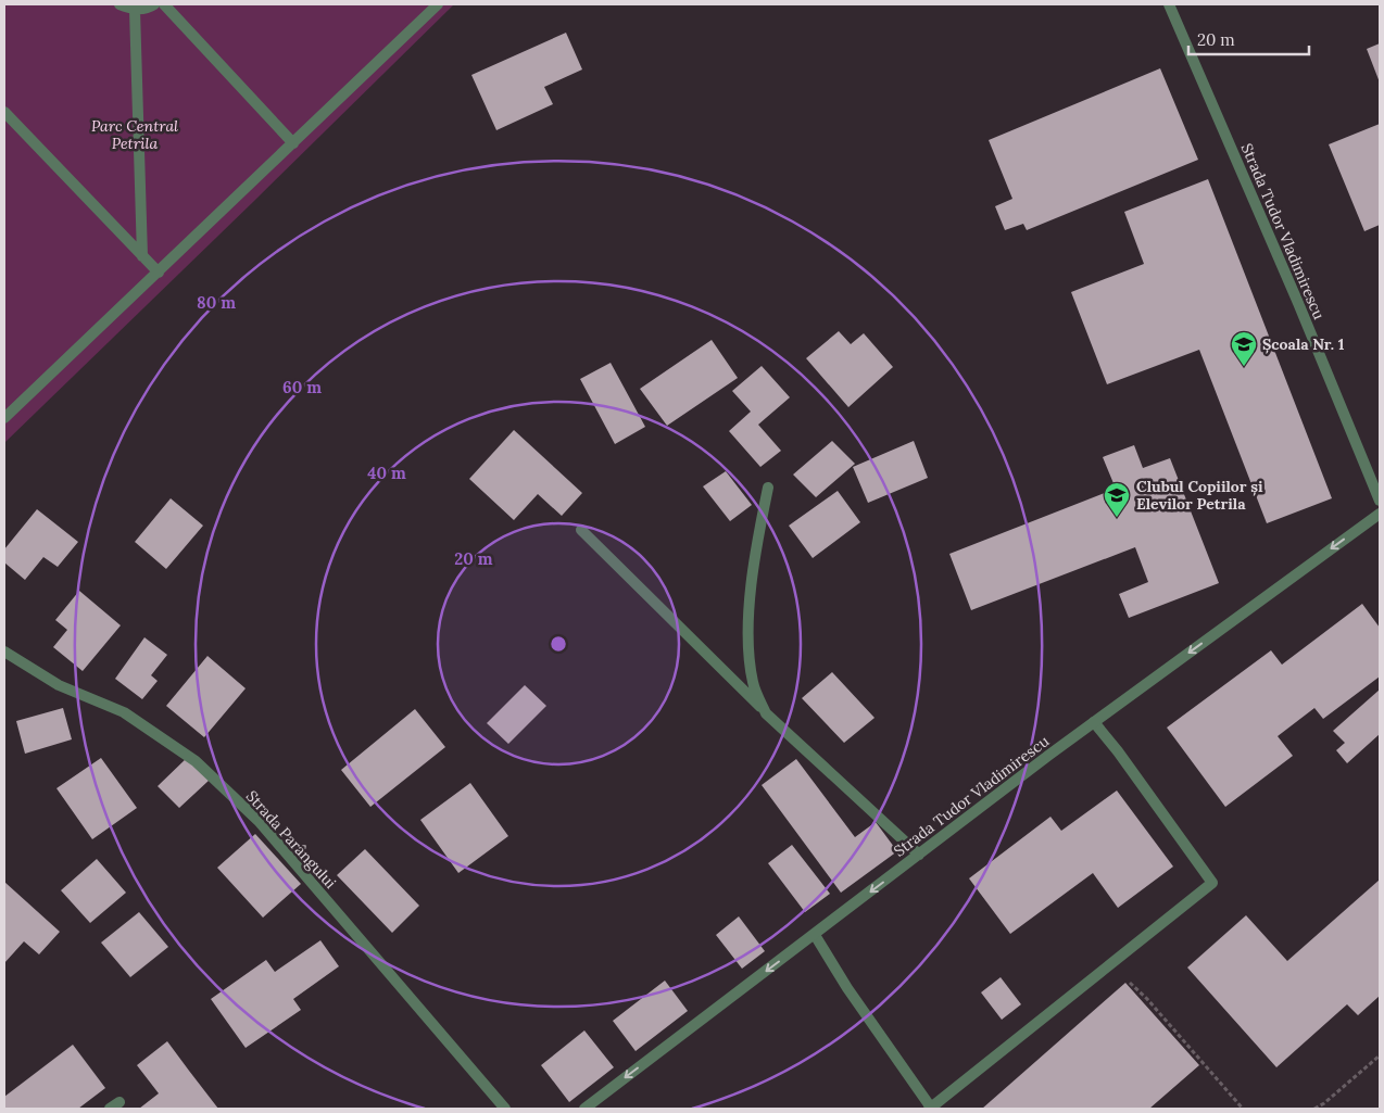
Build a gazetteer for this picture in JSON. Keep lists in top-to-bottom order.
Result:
{
  "streets": {
    "street": ["Strada Tudor Vladimirescu", "Strada Parângului"]
  },
  "one_way": ["Strada Tudor Vladimirescu"],
  "parks": ["Parc Central Petrila"],
  "places": {
    "school or university": ["Școala Nr. 1", "Clubul Copiilor și Elevilor Petrila"]
  },
  "scale_bar": "20 m",
  "rings": [
    "80 m",
    "60 m",
    "40 m",
    "20 m"
  ]
}
